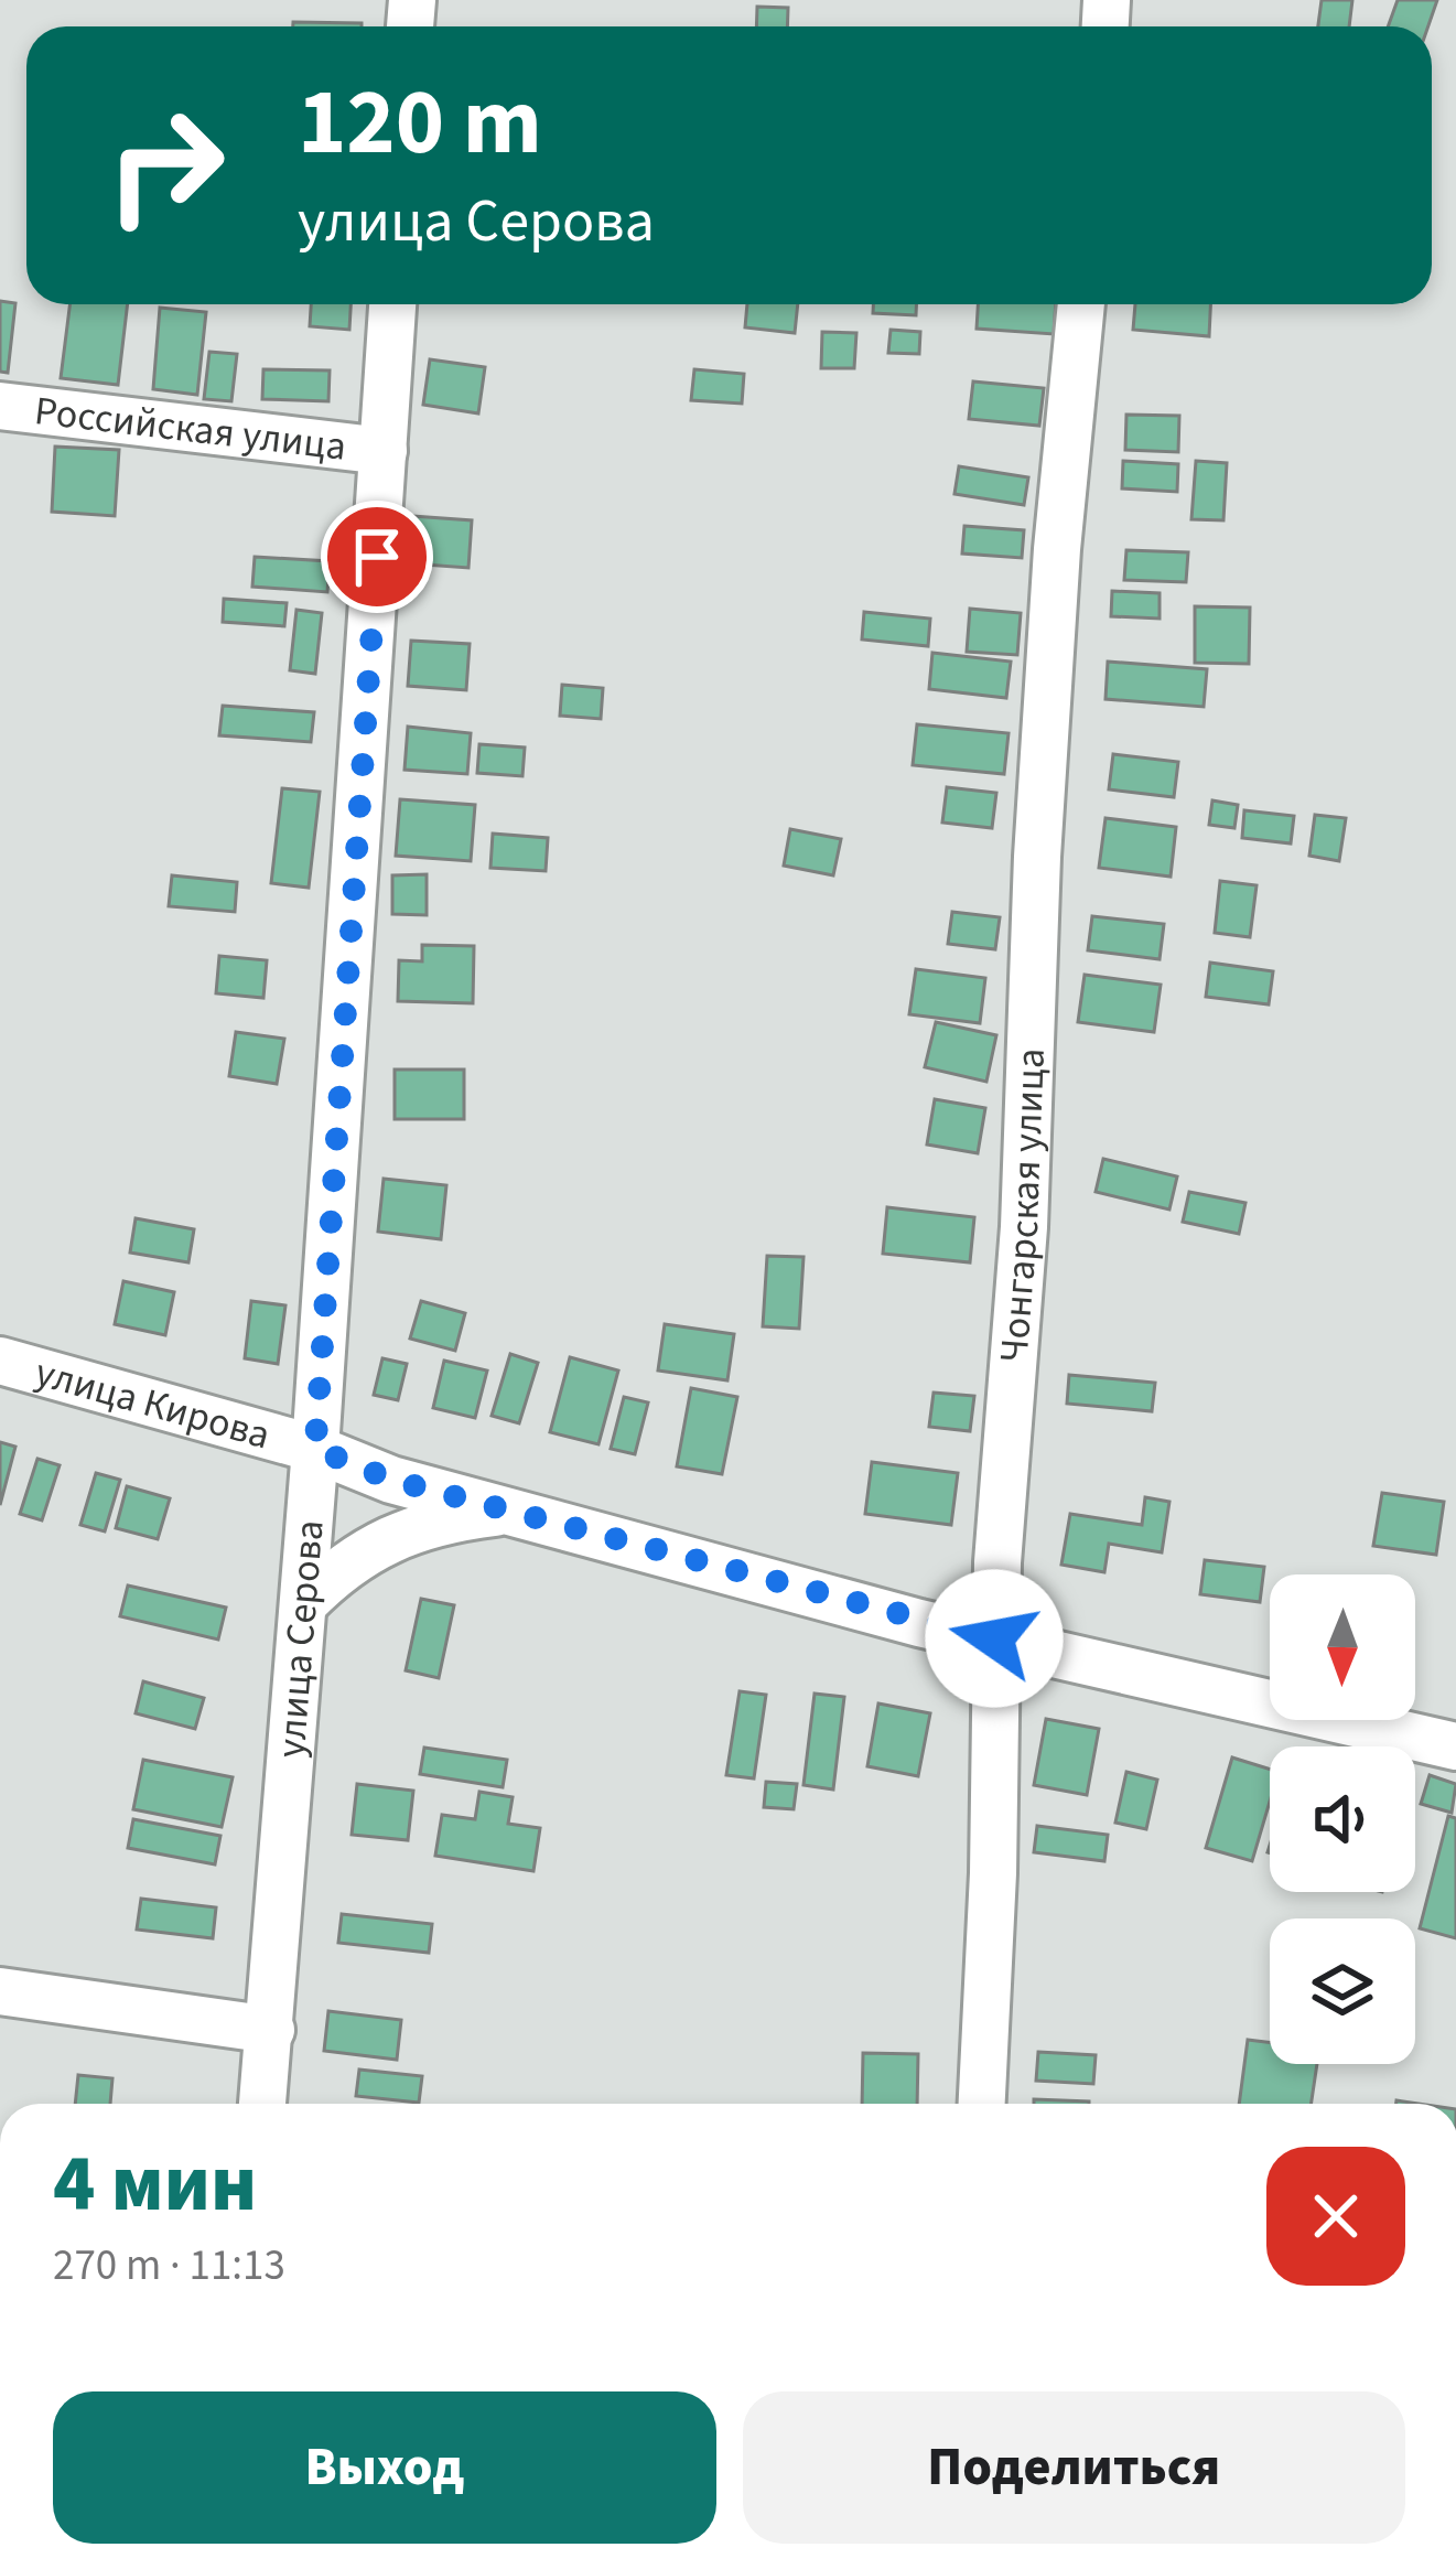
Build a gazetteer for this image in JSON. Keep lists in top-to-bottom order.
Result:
{
  "streets": {
    "street": [
      "Российская улица",
      "Чонгарская улица",
      "улица Кирова",
      "улица Серова"
    ]
  },
  "crossings": [
    ["Российская улица", "улица Серова"],
    ["Чонгарская улица", "улица Кирова"],
    ["улица Кирова", "улица Серова"]
  ],
  "north": "bottom",
  "page": {
    "turn": ["120 m", "улица Серова"],
    "heading": ["4 мин", "270 m · 11:13"],
    "buttons": ["Выход", "Поделиться"]
  }
}
